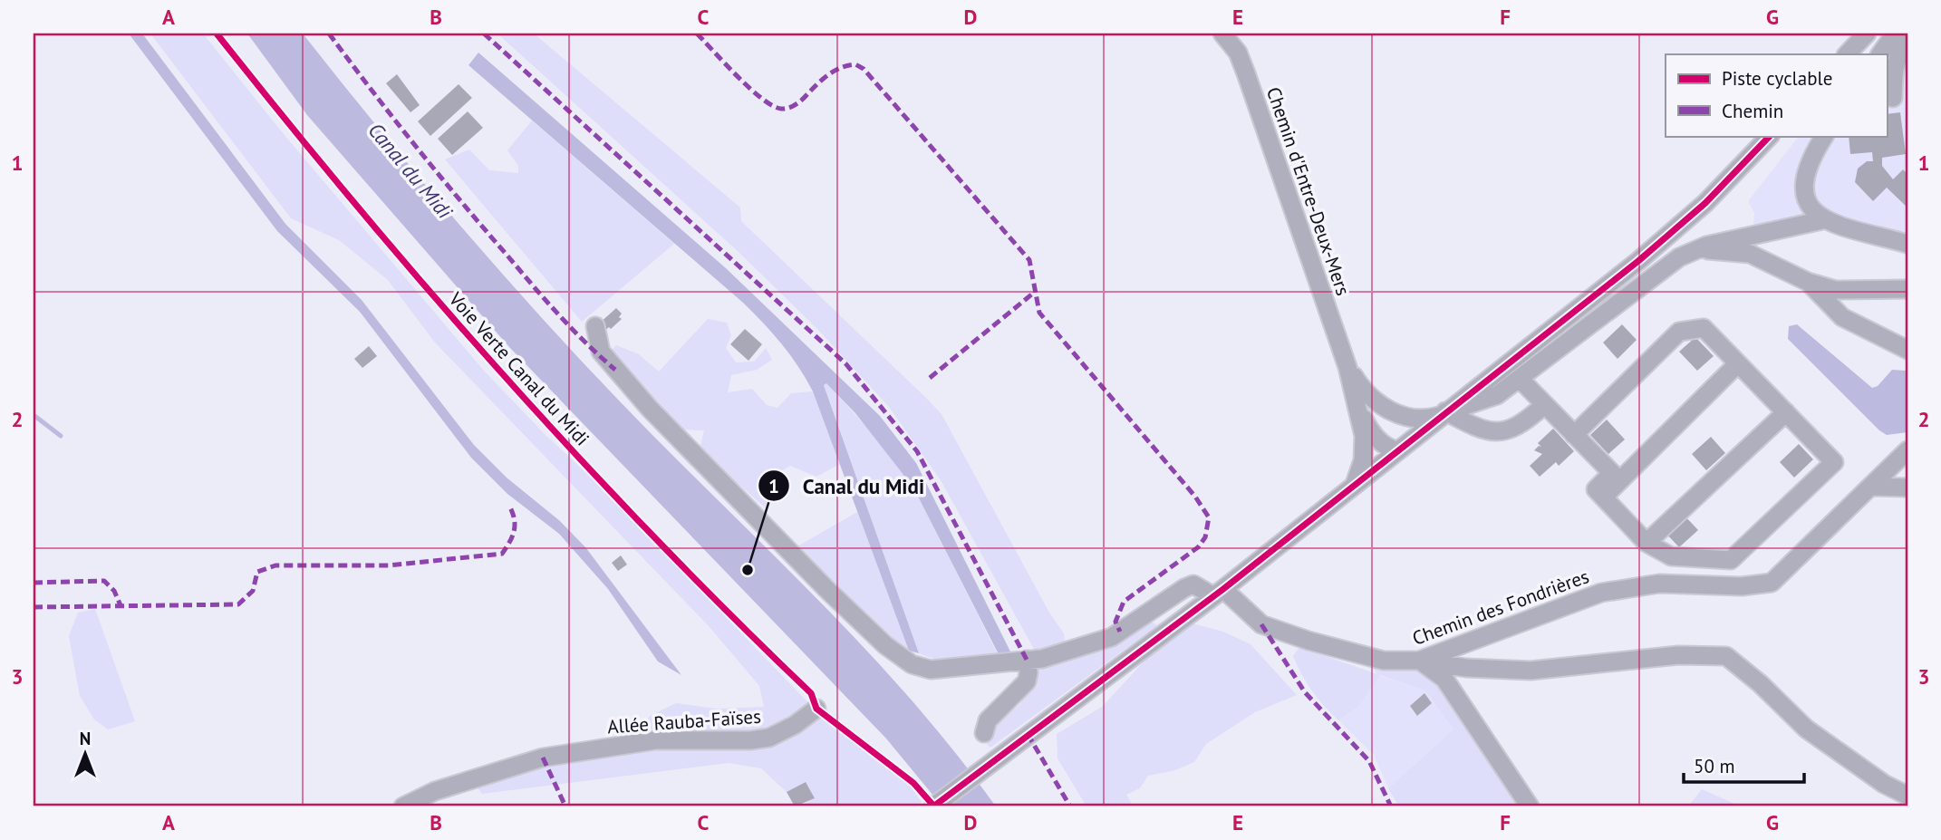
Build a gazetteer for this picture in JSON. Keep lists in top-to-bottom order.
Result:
{
  "streets": {
    "street": ["Chemin d'Entre-Deux-Mers", "Chemin des Fondrières", "Allée Rauba-Faïses"],
    "cycle path": ["Voie Verte Canal du Midi"]
  },
  "water": ["Canal du Midi"],
  "places": ["Canal du Midi"],
  "legend": ["Piste cyclable", "Chemin"],
  "scale_bar": "50 m",
  "north": "top",
  "grid": {
    "columns": [
      "A",
      "B",
      "C",
      "D",
      "E",
      "F",
      "G"
    ],
    "rows": ["1", "2", "3"]
  }
}
